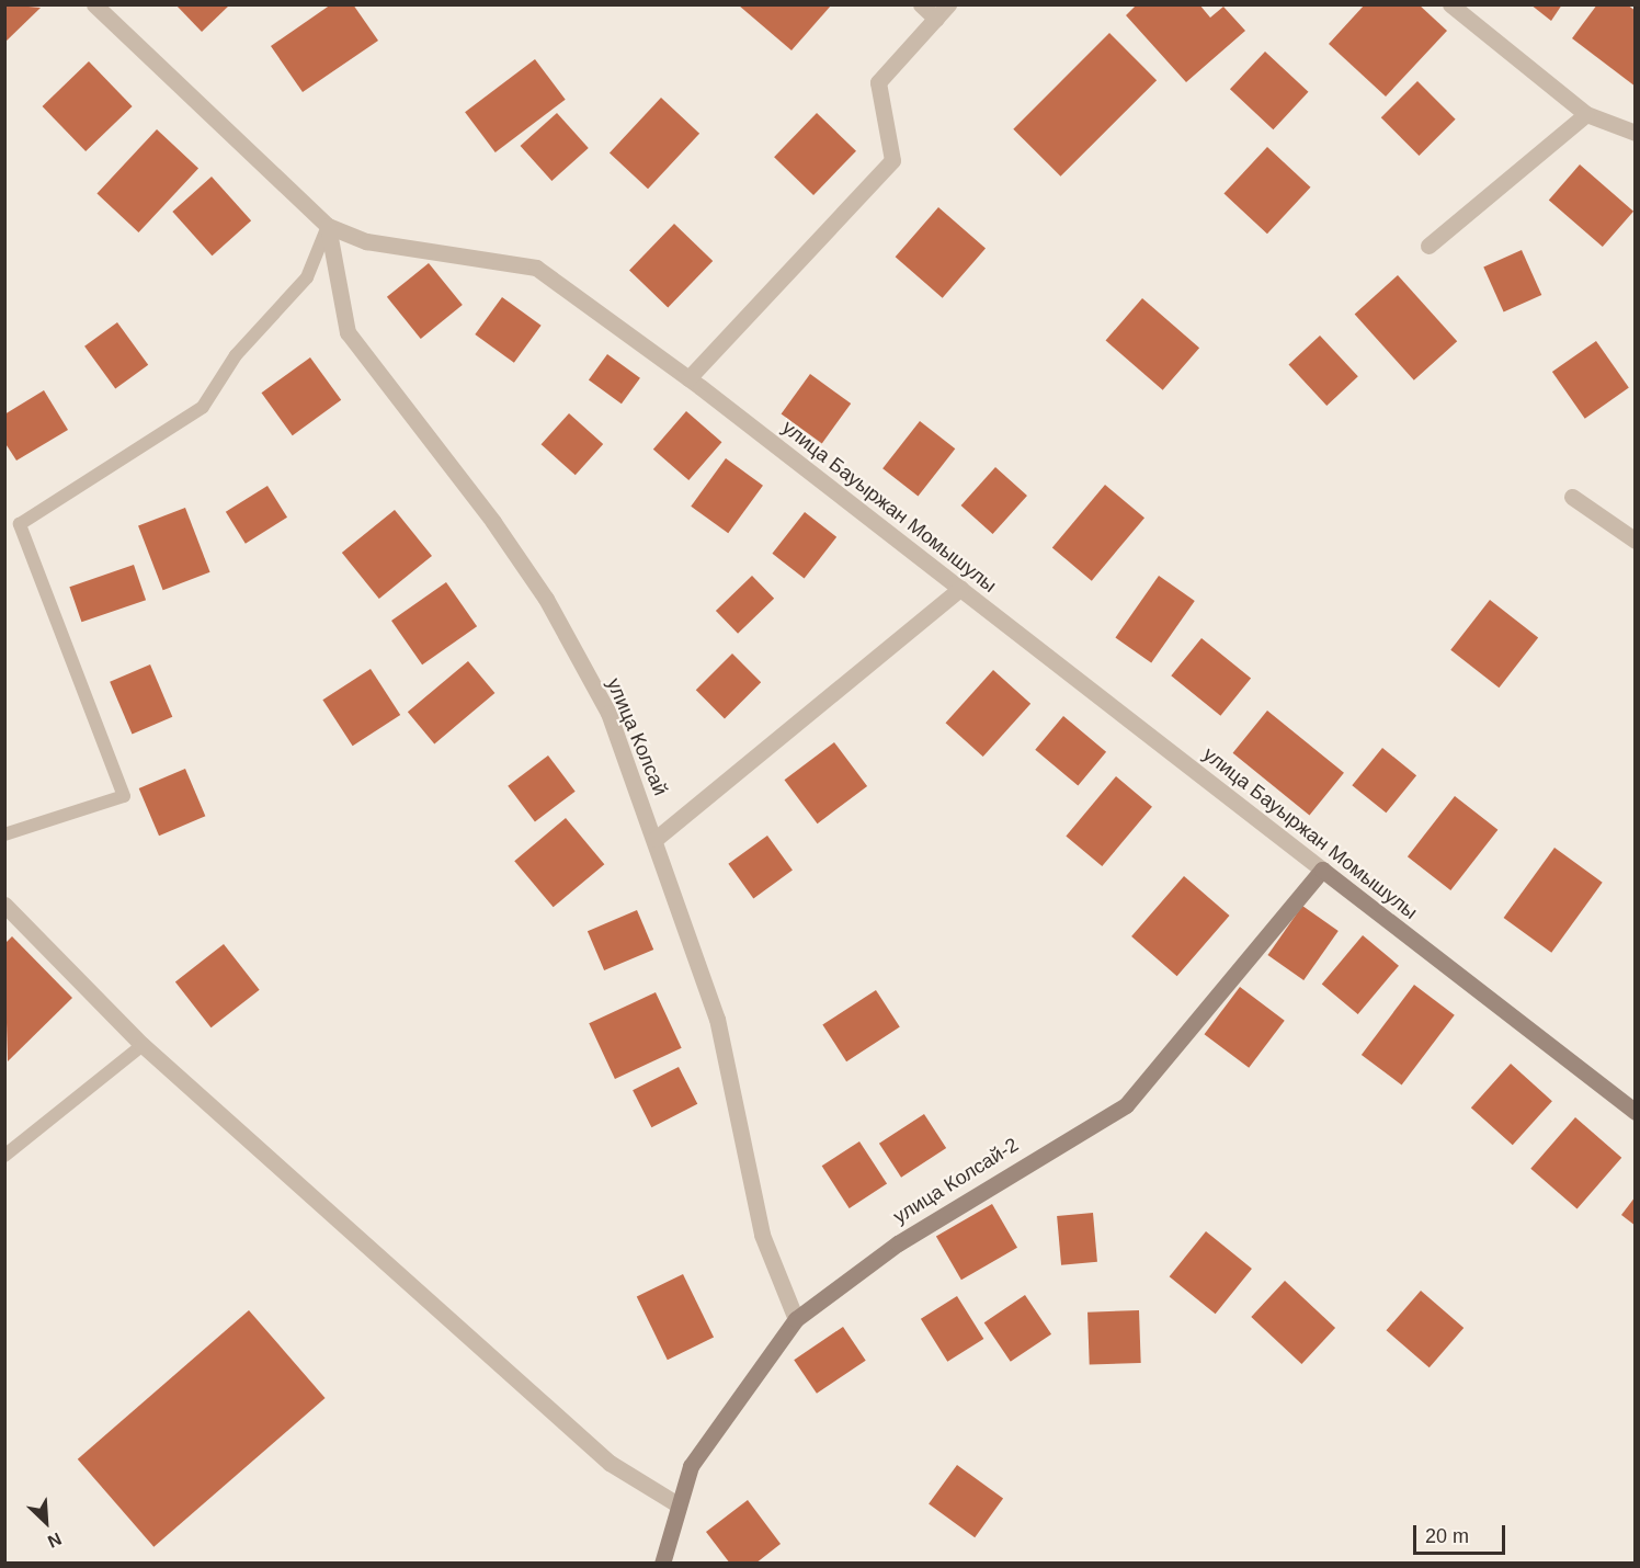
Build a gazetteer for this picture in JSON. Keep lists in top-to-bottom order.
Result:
{
  "streets": {
    "street": ["улица Бауыржан Момышулы", "улица Колсай", "улица Колсай-2"]
  },
  "crossings": [
    ["улица Бауыржан Момышулы", "улица Колсай"],
    ["улица Бауыржан Момышулы", "улица Колсай-2"],
    ["улица Колсай", "улица Колсай-2"]
  ],
  "scale_bar": "20 m",
  "north": "bottom right"
}
